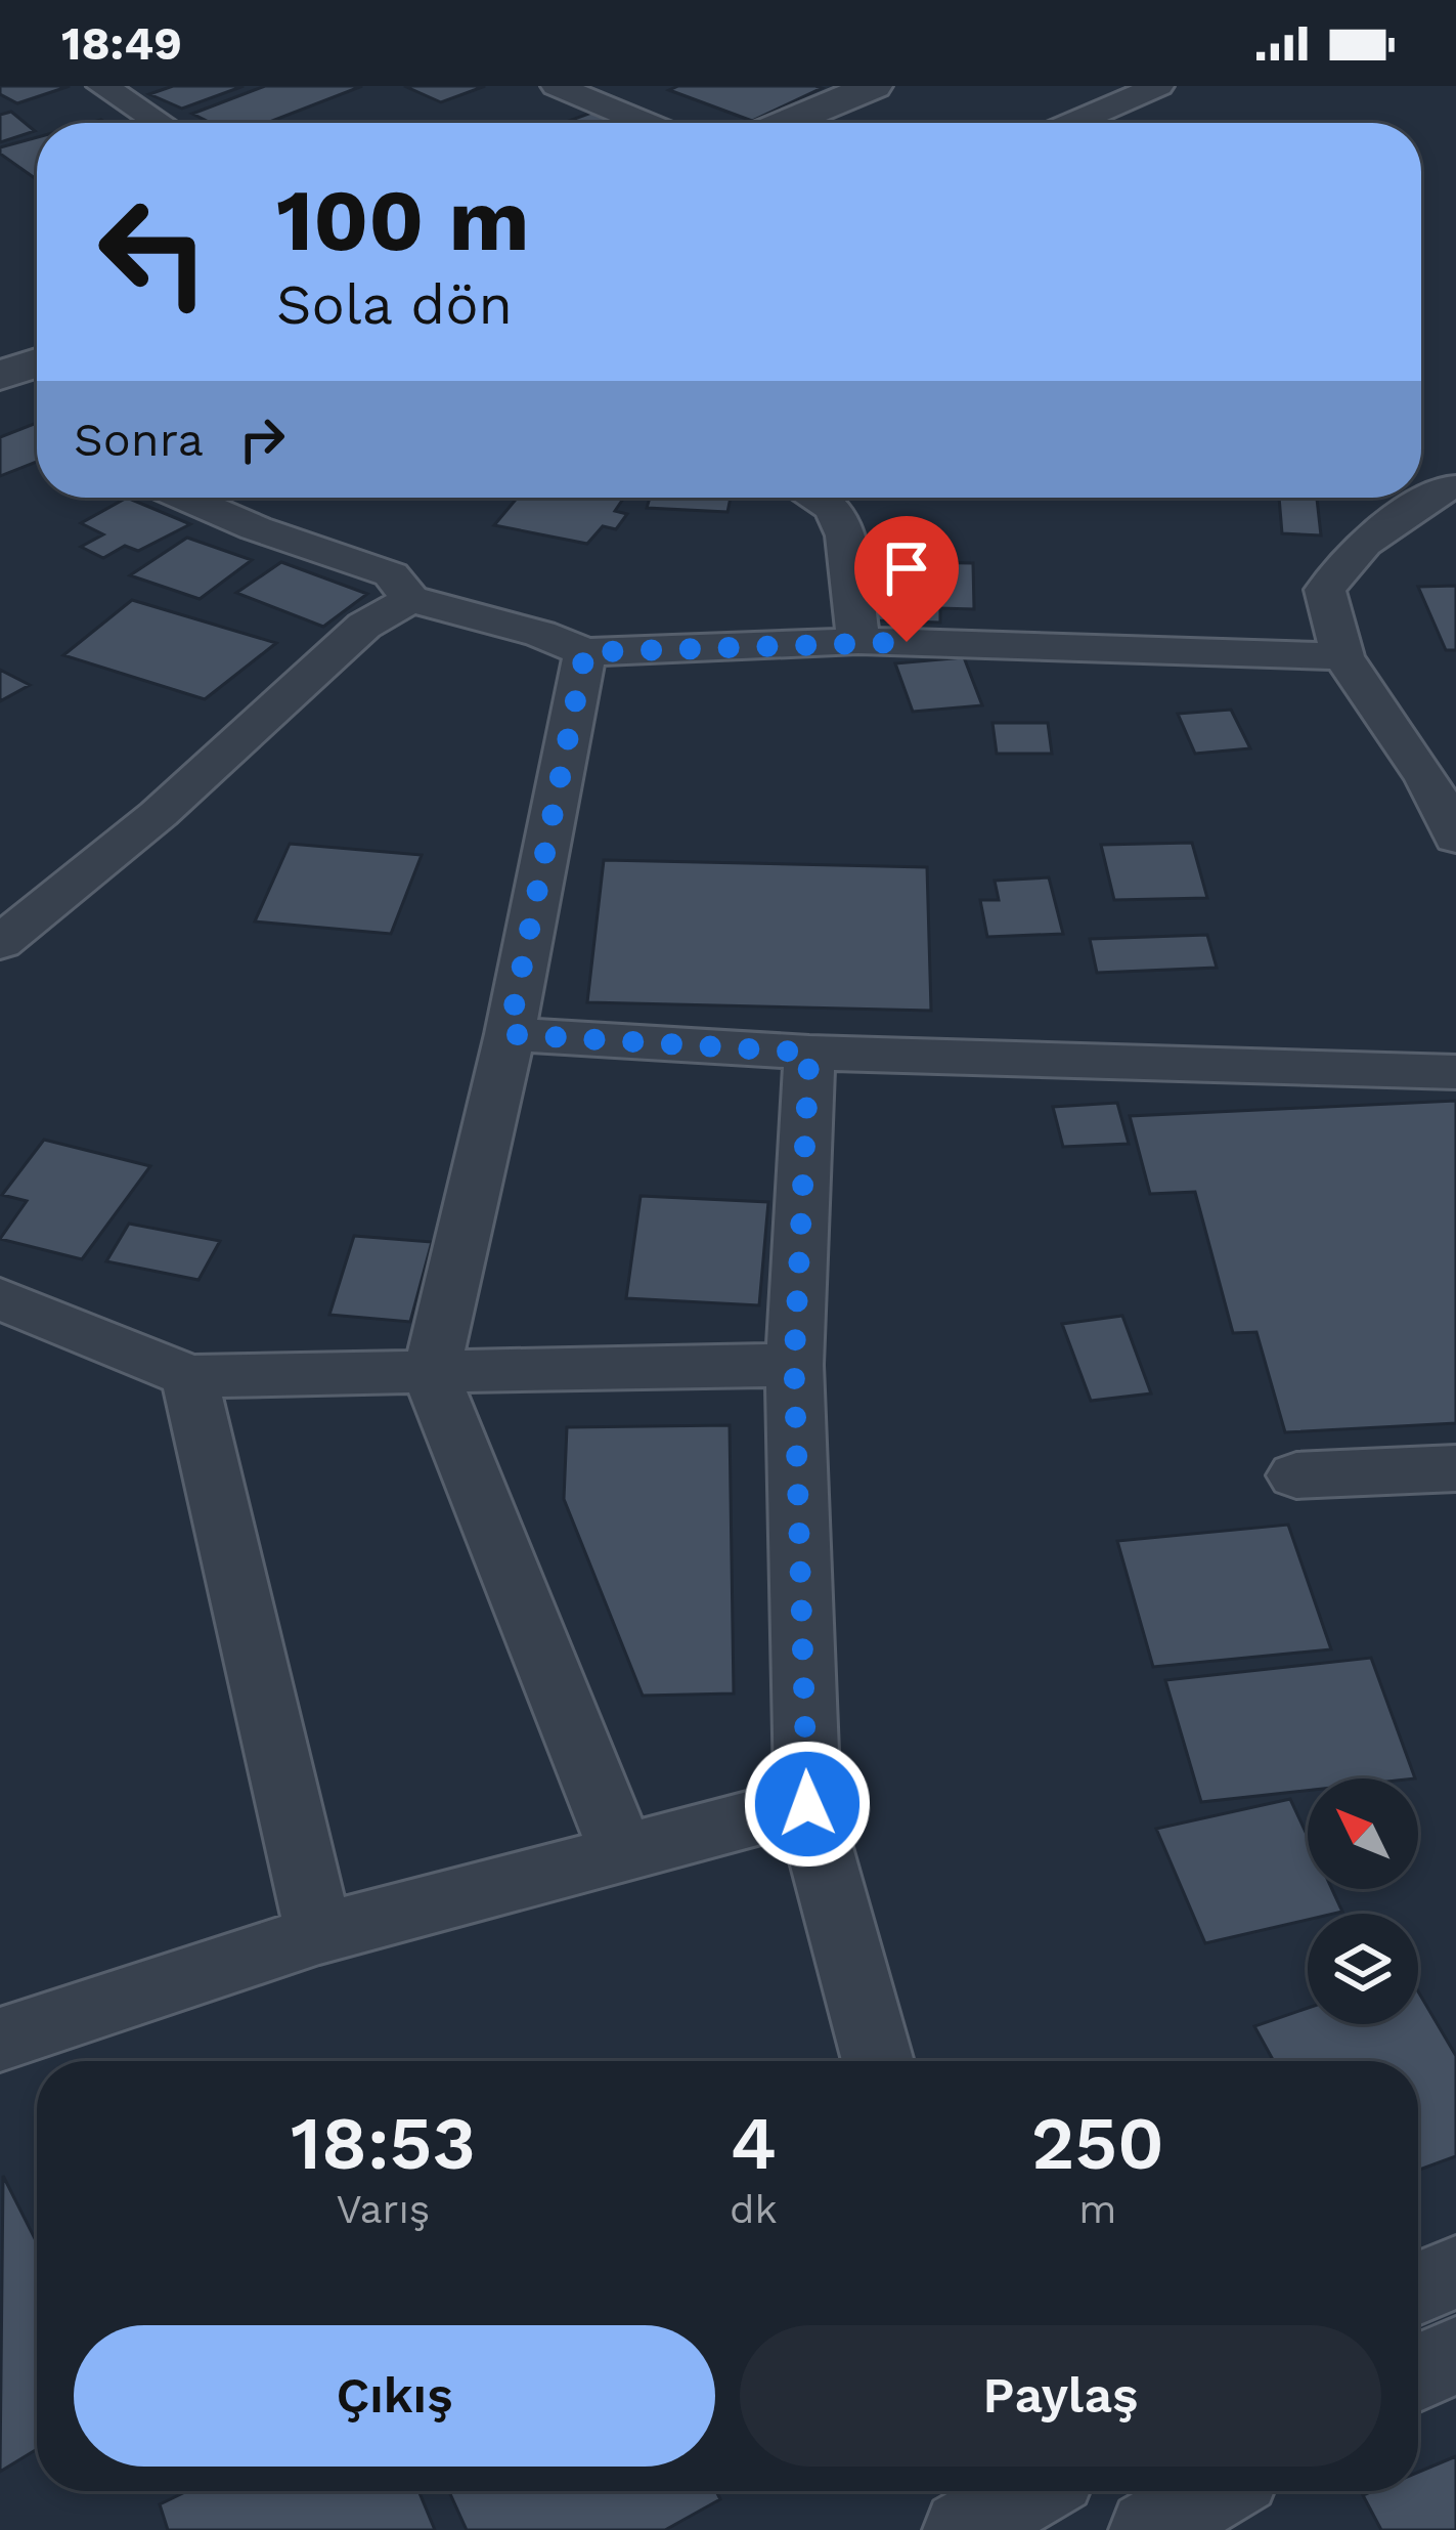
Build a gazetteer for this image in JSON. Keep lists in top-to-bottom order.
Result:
{
  "north": "top left",
  "page": {
    "status": "18:49",
    "turn": ["100 m", "Sola dön"],
    "then": "Sonra",
    "eta": [
      "18:53",
      "Varış",
      "4",
      "dk",
      "250",
      "m"
    ],
    "buttons": ["Çıkış", "Paylaş"]
  }
}
